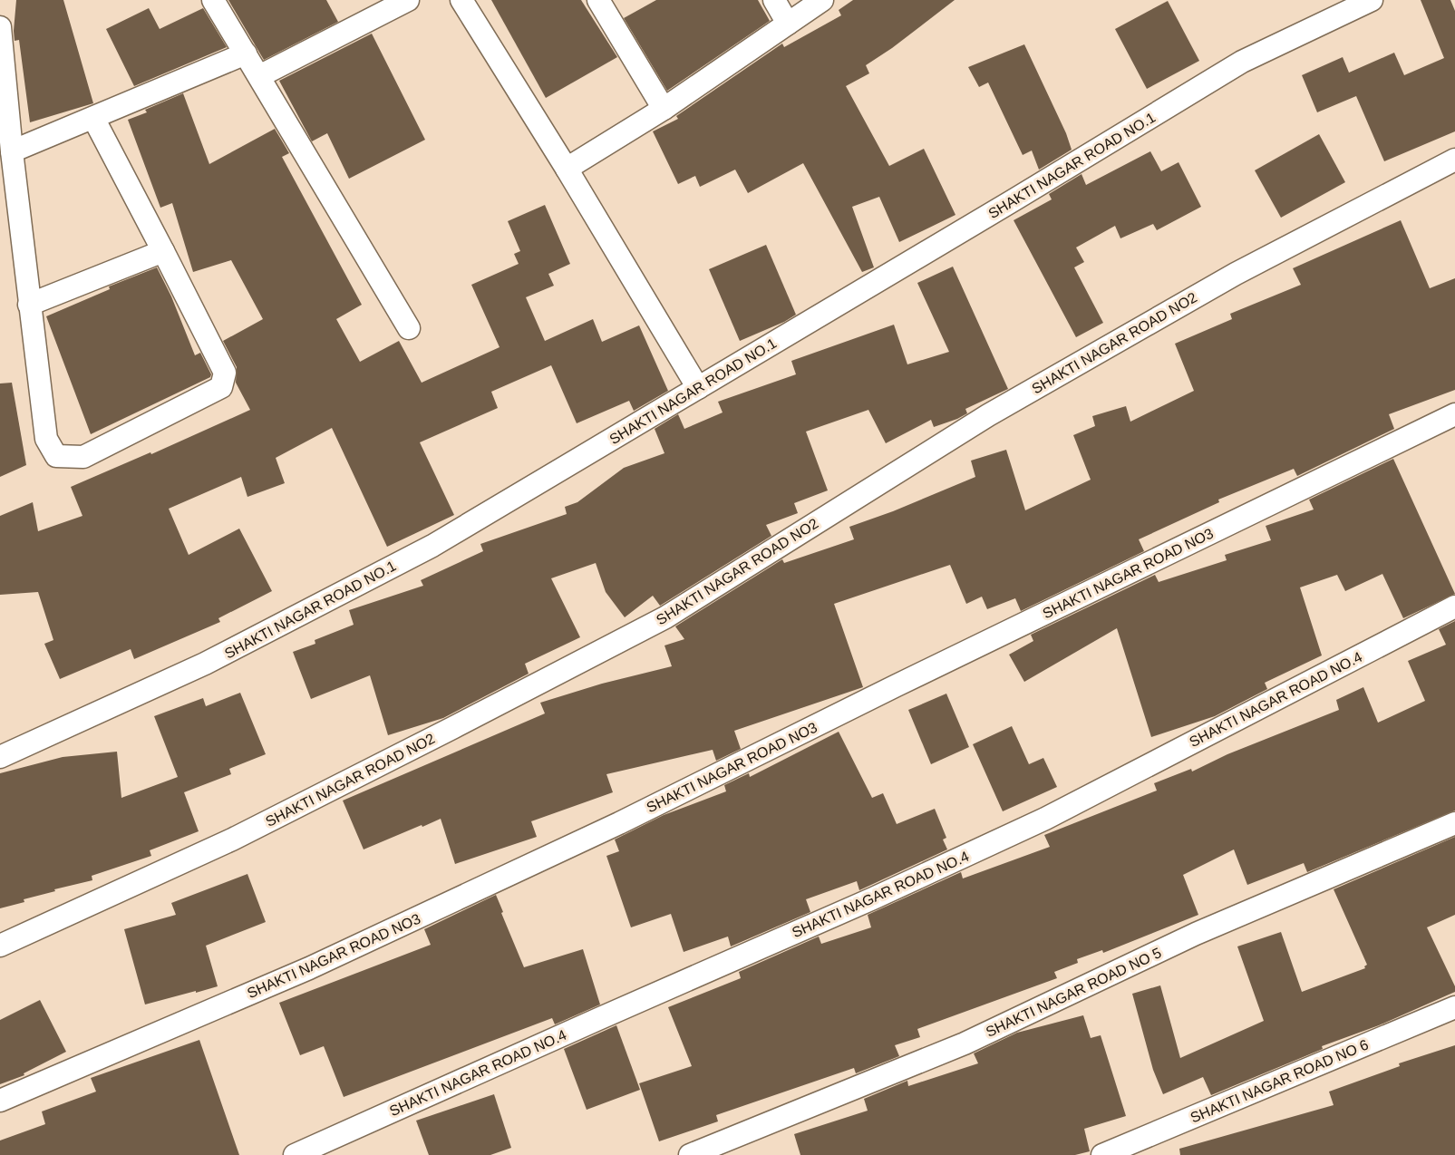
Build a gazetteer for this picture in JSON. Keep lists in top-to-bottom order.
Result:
{
  "streets": {
    "street": [
      "SHAKTI NAGAR ROAD NO.1",
      "SHAKTI NAGAR ROAD NO2",
      "SHAKTI NAGAR ROAD NO3",
      "SHAKTI NAGAR ROAD NO.4",
      "SHAKTI NAGAR ROAD NO 5",
      "SHAKTI NAGAR ROAD NO 6"
    ]
  }
}
